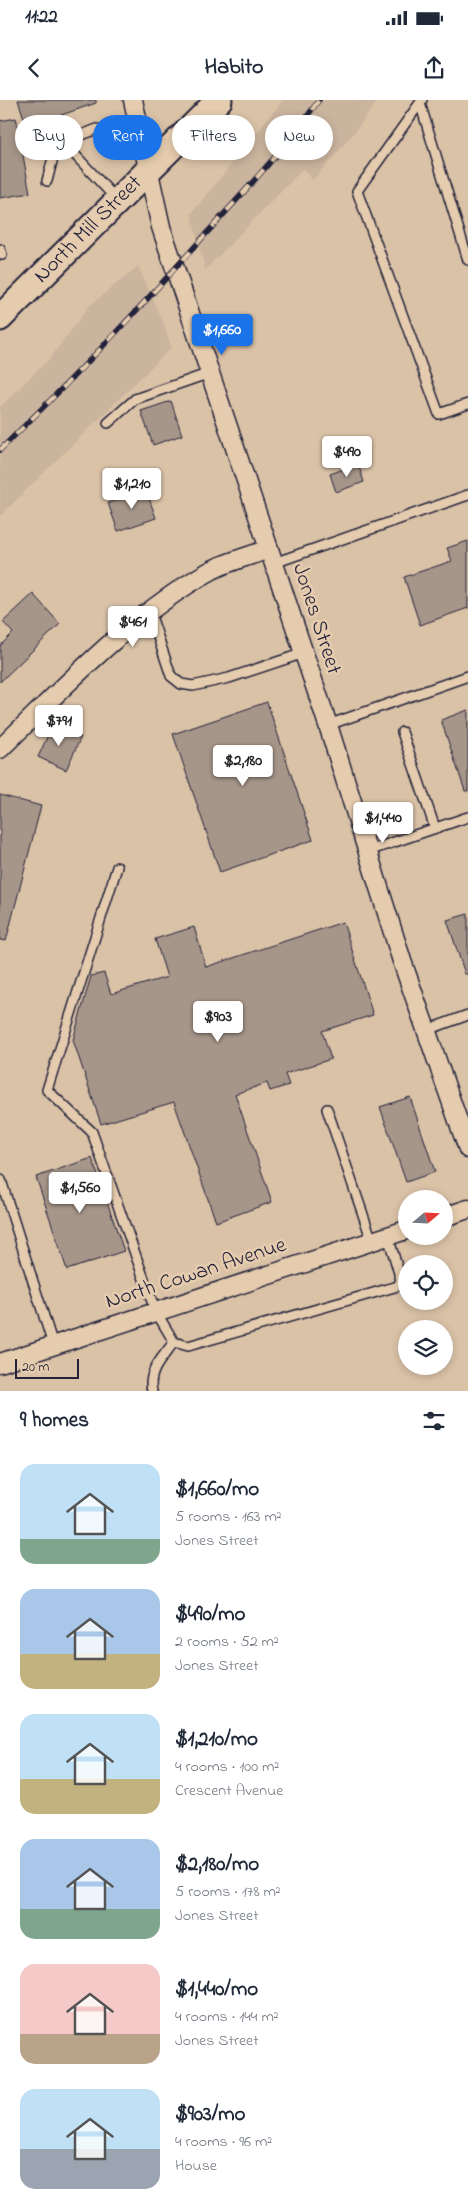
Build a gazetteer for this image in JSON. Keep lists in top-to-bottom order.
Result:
{
  "streets": {
    "main road": ["North Mill Street"],
    "street": ["Jones Street", "North Cowan Avenue"]
  },
  "crossings": [
    ["North Mill Street", "Jones Street"]
  ],
  "scale_bar": "20 m",
  "north": "right",
  "page": {
    "status": "11:22",
    "header": "Habito",
    "chip": [
      "Buy",
      "Rent",
      "Filters",
      "New"
    ],
    "price": [
      "$1,660",
      "$490",
      "$1,210",
      "$461",
      "$791",
      "$2,180",
      "$1,440",
      "$903",
      "$1,560"
    ],
    "scale": "20 m",
    "heading": "9 homes",
    "list": [
      {
        "name": "$1,660/mo",
        "note": "5 rooms · 163 m² · Jones Street"
      },
      {
        "name": "$490/mo",
        "note": "2 rooms · 52 m² · Jones Street"
      },
      {
        "name": "$1,210/mo",
        "note": "4 rooms · 100 m² · Crescent Avenue"
      },
      {
        "name": "$2,180/mo",
        "note": "5 rooms · 178 m² · Jones Street"
      },
      {
        "name": "$1,440/mo",
        "note": "4 rooms · 144 m² · Jones Street"
      },
      {
        "name": "$903/mo",
        "note": "4 rooms · 96 m² · House"
      }
    ]
  }
}
